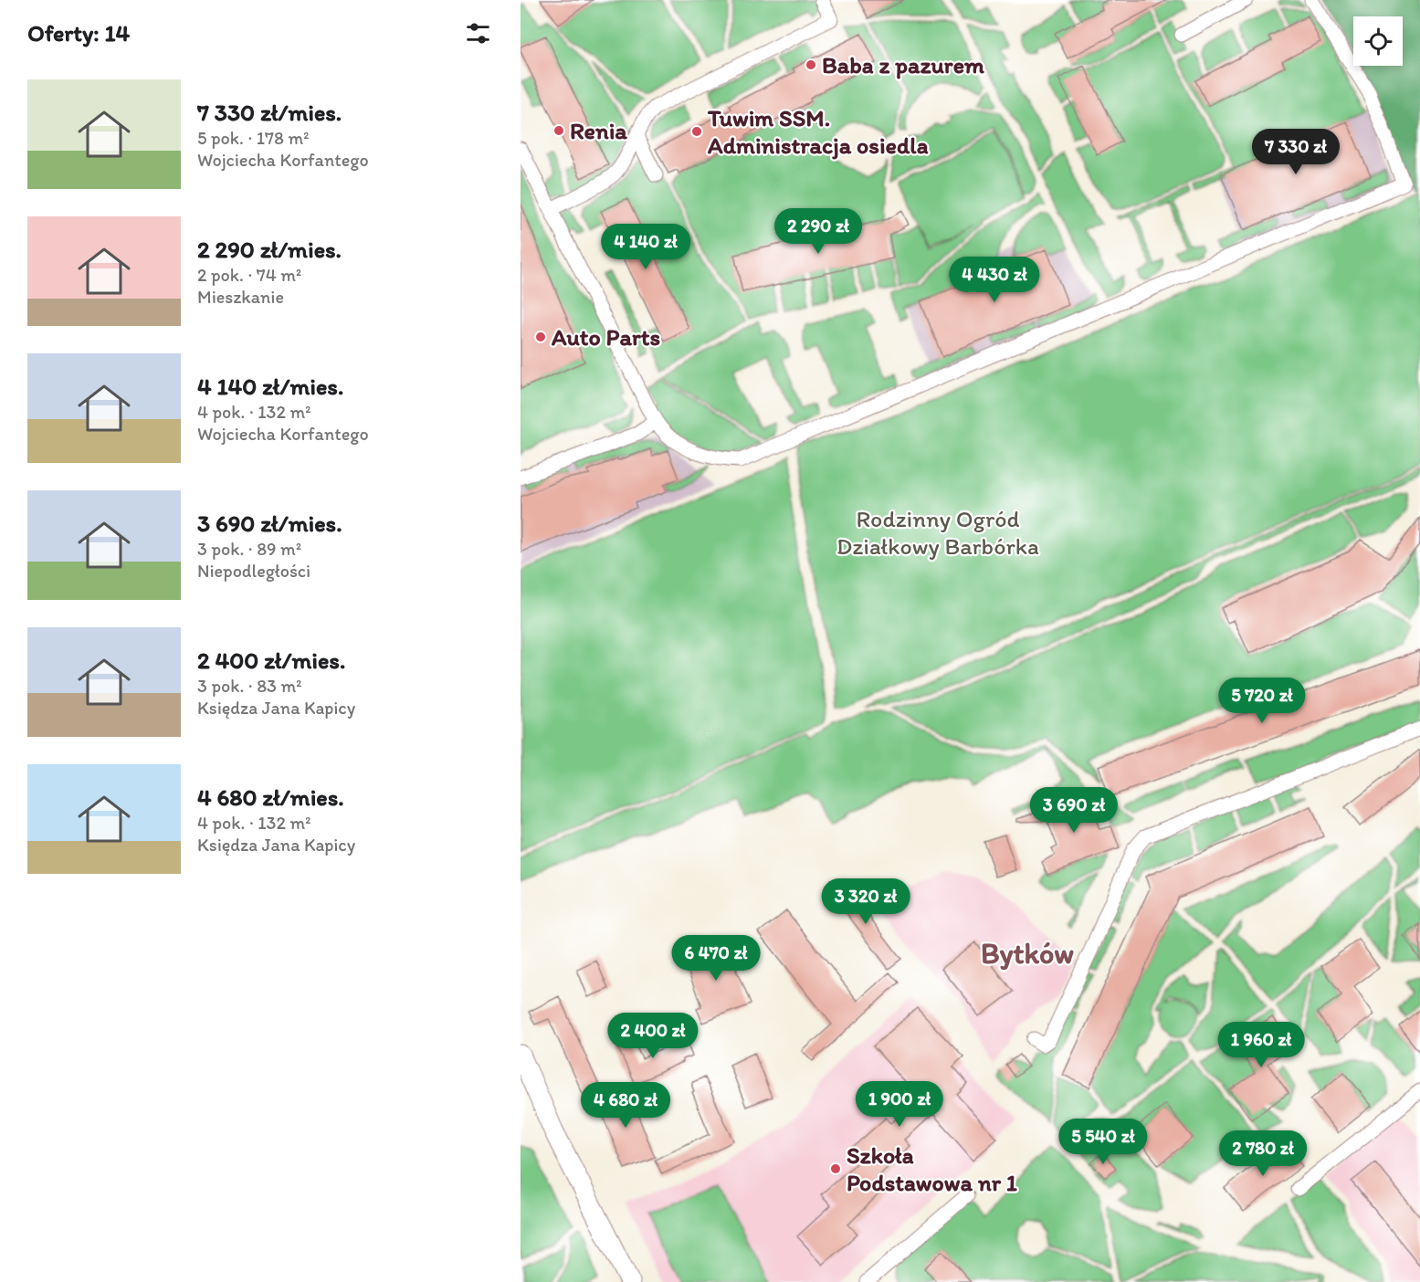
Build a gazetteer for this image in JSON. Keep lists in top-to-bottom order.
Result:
{
  "districts": ["Bytków"],
  "parks": ["Rodzinny Ogród Działkowy Barbórka"],
  "places": [
    "Baba z pazurem",
    "Renia",
    "Tuwim SSM. Administracja osiedla",
    "Auto Parts",
    "Szkoła Podstawowa nr 1"
  ],
  "page": {
    "heading": "Oferty: 14",
    "list": [
      {
        "name": "7 330 zł/mies.",
        "note": "5 pok. · 178 m² · Wojciecha Korfantego"
      },
      {
        "name": "2 290 zł/mies.",
        "note": "2 pok. · 74 m² · Mieszkanie"
      },
      {
        "name": "4 140 zł/mies.",
        "note": "4 pok. · 132 m² · Wojciecha Korfantego"
      },
      {
        "name": "3 690 zł/mies.",
        "note": "3 pok. · 89 m² · Niepodległości"
      },
      {
        "name": "2 400 zł/mies.",
        "note": "3 pok. · 83 m² · Księdza Jana Kapicy"
      },
      {
        "name": "4 680 zł/mies.",
        "note": "4 pok. · 132 m² · Księdza Jana Kapicy"
      }
    ],
    "price": [
      "7 330 zł",
      "2 290 zł",
      "4 140 zł",
      "4 430 zł",
      "5 720 zł",
      "3 690 zł",
      "3 320 zł",
      "6 470 zł",
      "2 400 zł",
      "1 960 zł",
      "1 900 zł",
      "4 680 zł",
      "5 540 zł",
      "2 780 zł"
    ]
  }
}
